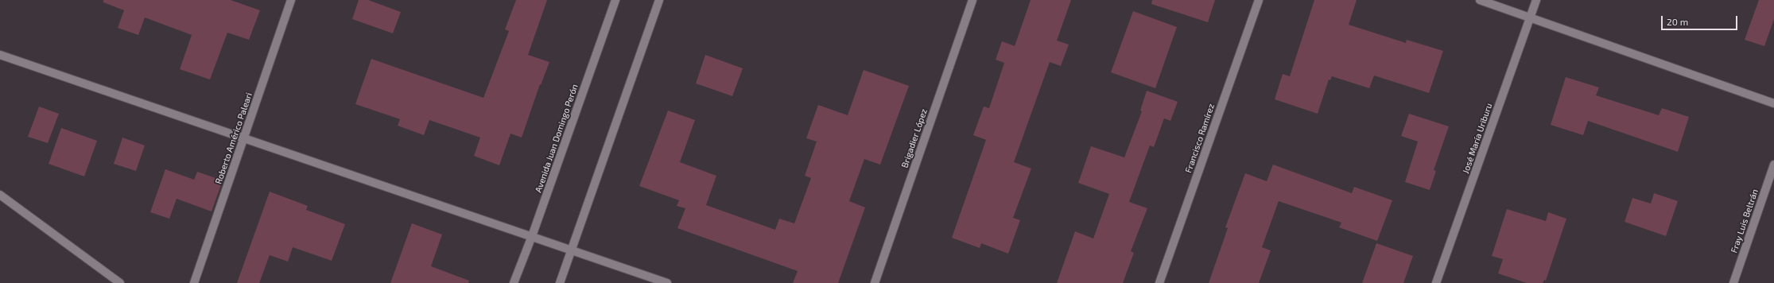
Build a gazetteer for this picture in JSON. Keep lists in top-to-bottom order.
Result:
{
  "streets": {
    "street": [
      "Roberto Américo Paleari",
      "Avenida Juan Domingo Perón",
      "Brigadier López",
      "Francisco Ramírez",
      "José María Uriburu",
      "Fray Luis Beltrán"
    ]
  },
  "scale_bar": "20 m"
}
